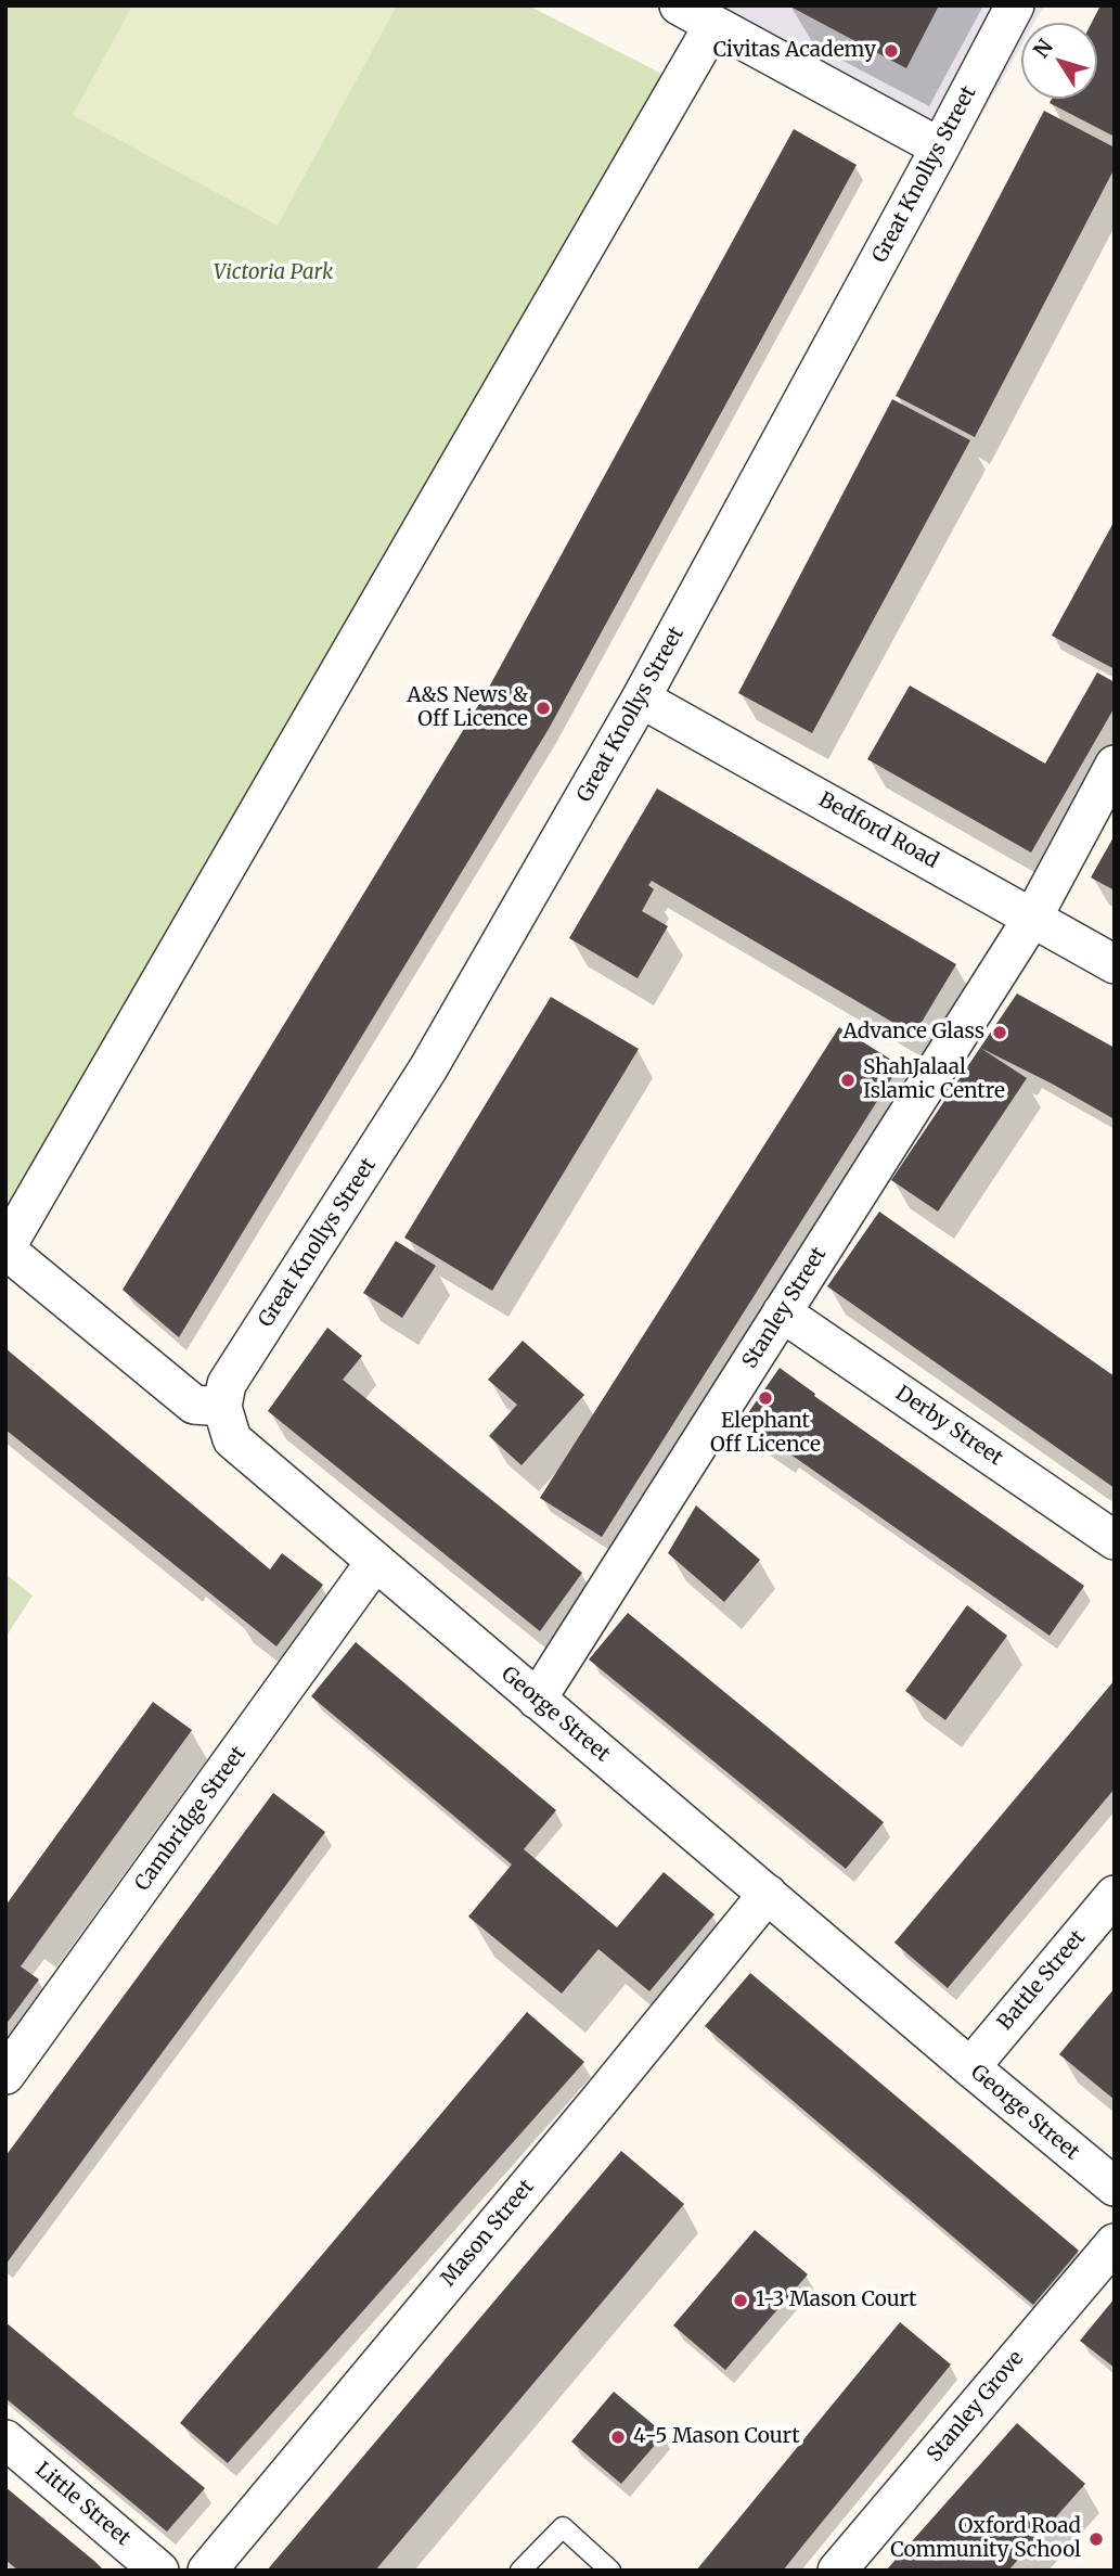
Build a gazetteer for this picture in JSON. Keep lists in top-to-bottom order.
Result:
{
  "streets": {
    "street": [
      "Great Knollys Street",
      "Bedford Road",
      "Stanley Street",
      "Derby Street",
      "George Street",
      "Cambridge Street",
      "Battle Street",
      "Mason Street",
      "Stanley Grove",
      "Little Street"
    ]
  },
  "crossings": [
    ["Great Knollys Street", "Bedford Road"],
    ["Great Knollys Street", "George Street"],
    ["Bedford Road", "Stanley Street"],
    ["Stanley Street", "Derby Street"],
    ["Stanley Street", "George Street"],
    ["George Street", "Cambridge Street"],
    ["George Street", "Battle Street"],
    ["George Street", "Mason Street"]
  ],
  "parks": ["Victoria Park"],
  "places": [
    "Civitas Academy",
    "A&S News & Off Licence",
    "Advance Glass",
    "ShahJalaal Islamic Centre",
    "Elephant Off Licence",
    "1-3 Mason Court",
    "4-5 Mason Court",
    "Oxford Road Community School"
  ],
  "north": "top left"
}
